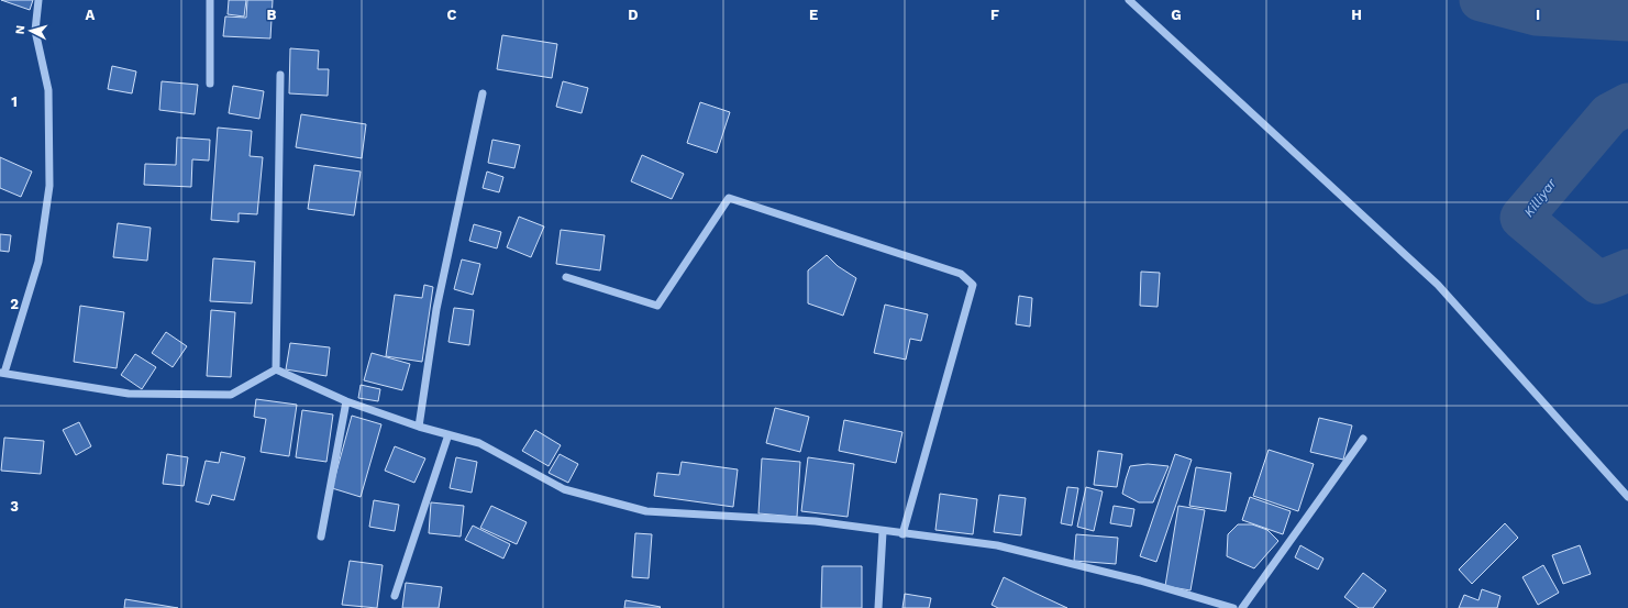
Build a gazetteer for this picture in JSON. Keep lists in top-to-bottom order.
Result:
{
  "water": ["Killiyar"],
  "north": "left",
  "grid": {
    "columns": [
      "A",
      "B",
      "C",
      "D",
      "E",
      "F",
      "G",
      "H",
      "I"
    ],
    "rows": ["1", "2", "3"]
  }
}
